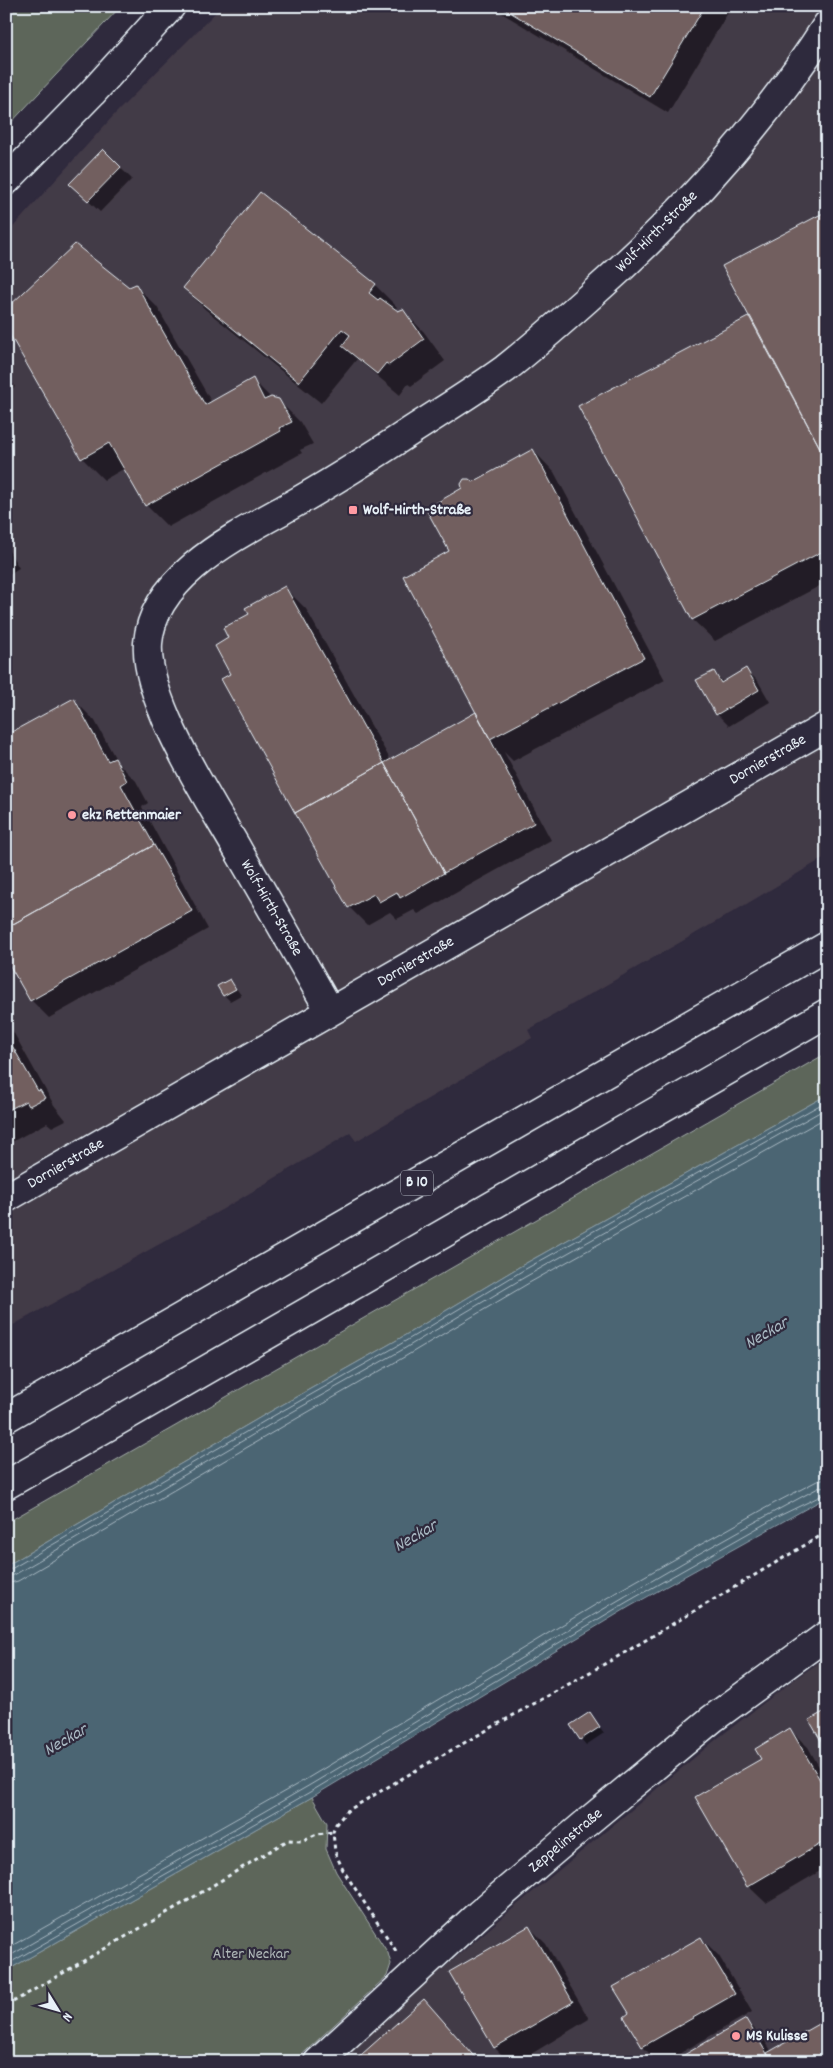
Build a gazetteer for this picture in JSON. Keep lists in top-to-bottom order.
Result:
{
  "streets": {
    "main road": [
      "Wolf-Hirth-Straße",
      "Dornierstraße",
      "B 10",
      "Zeppelinstraße"
    ]
  },
  "crossings": [
    ["Wolf-Hirth-Straße", "Dornierstraße"]
  ],
  "water": ["Neckar"],
  "parks": ["Alter Neckar"],
  "places": {
    "transit": ["Wolf-Hirth-Straße"],
    "other": ["ekz Rettenmaier", "MS Kulisse"]
  },
  "north": "bottom right"
}
